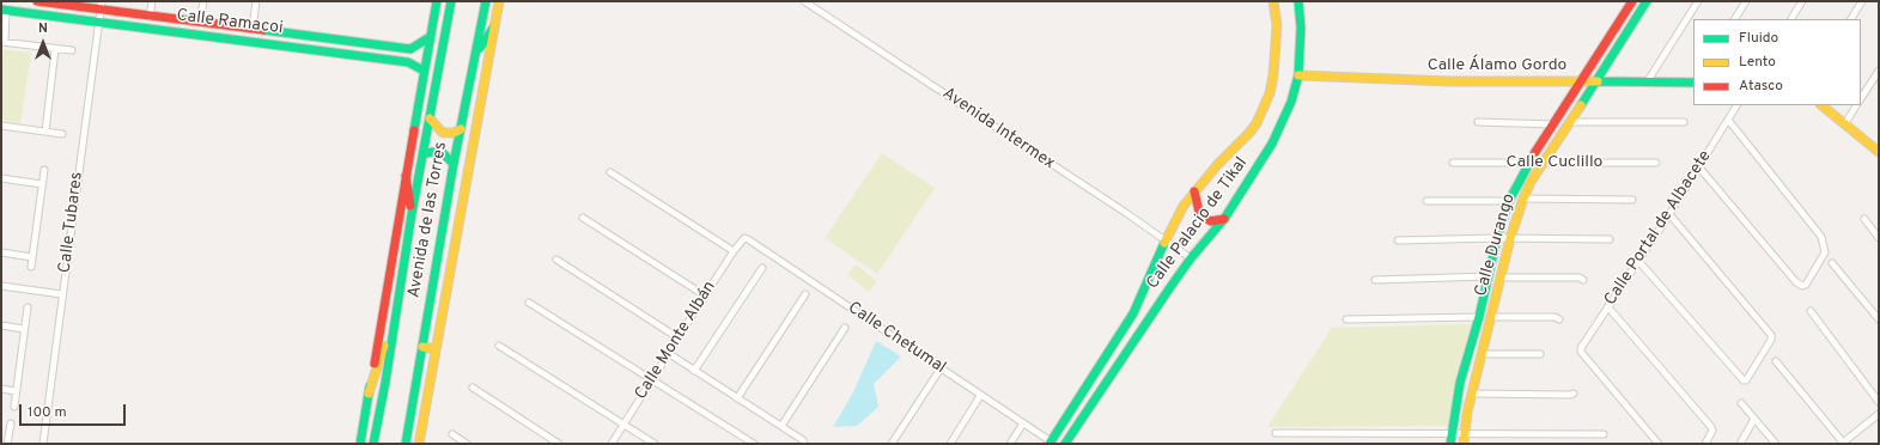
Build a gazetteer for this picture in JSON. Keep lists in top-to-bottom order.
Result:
{
  "streets": {
    "main road": [
      "Calle Ramacoi",
      "Calle Álamo Gordo",
      "Avenida de las Torres",
      "Calle Palacio de Tikal",
      "Calle Durango"
    ],
    "street": [
      "Avenida Intermex",
      "Calle Cuclillo",
      "Calle Tubares",
      "Calle Portal de Albacete",
      "Calle Chetumal",
      "Calle Monte Albán"
    ]
  },
  "crossings": [
    ["Calle Ramacoi", "Avenida de las Torres"],
    ["Calle Ramacoi", "Calle Tubares"],
    ["Calle Álamo Gordo", "Calle Palacio de Tikal"],
    ["Calle Álamo Gordo", "Calle Durango"],
    ["Avenida Intermex", "Calle Palacio de Tikal"],
    ["Calle Cuclillo", "Calle Durango"],
    ["Calle Palacio de Tikal", "Calle Chetumal"],
    ["Calle Chetumal", "Calle Monte Albán"]
  ],
  "legend": ["Fluido", "Lento", "Atasco"],
  "scale_bar": "100 m",
  "north": "top"
}
